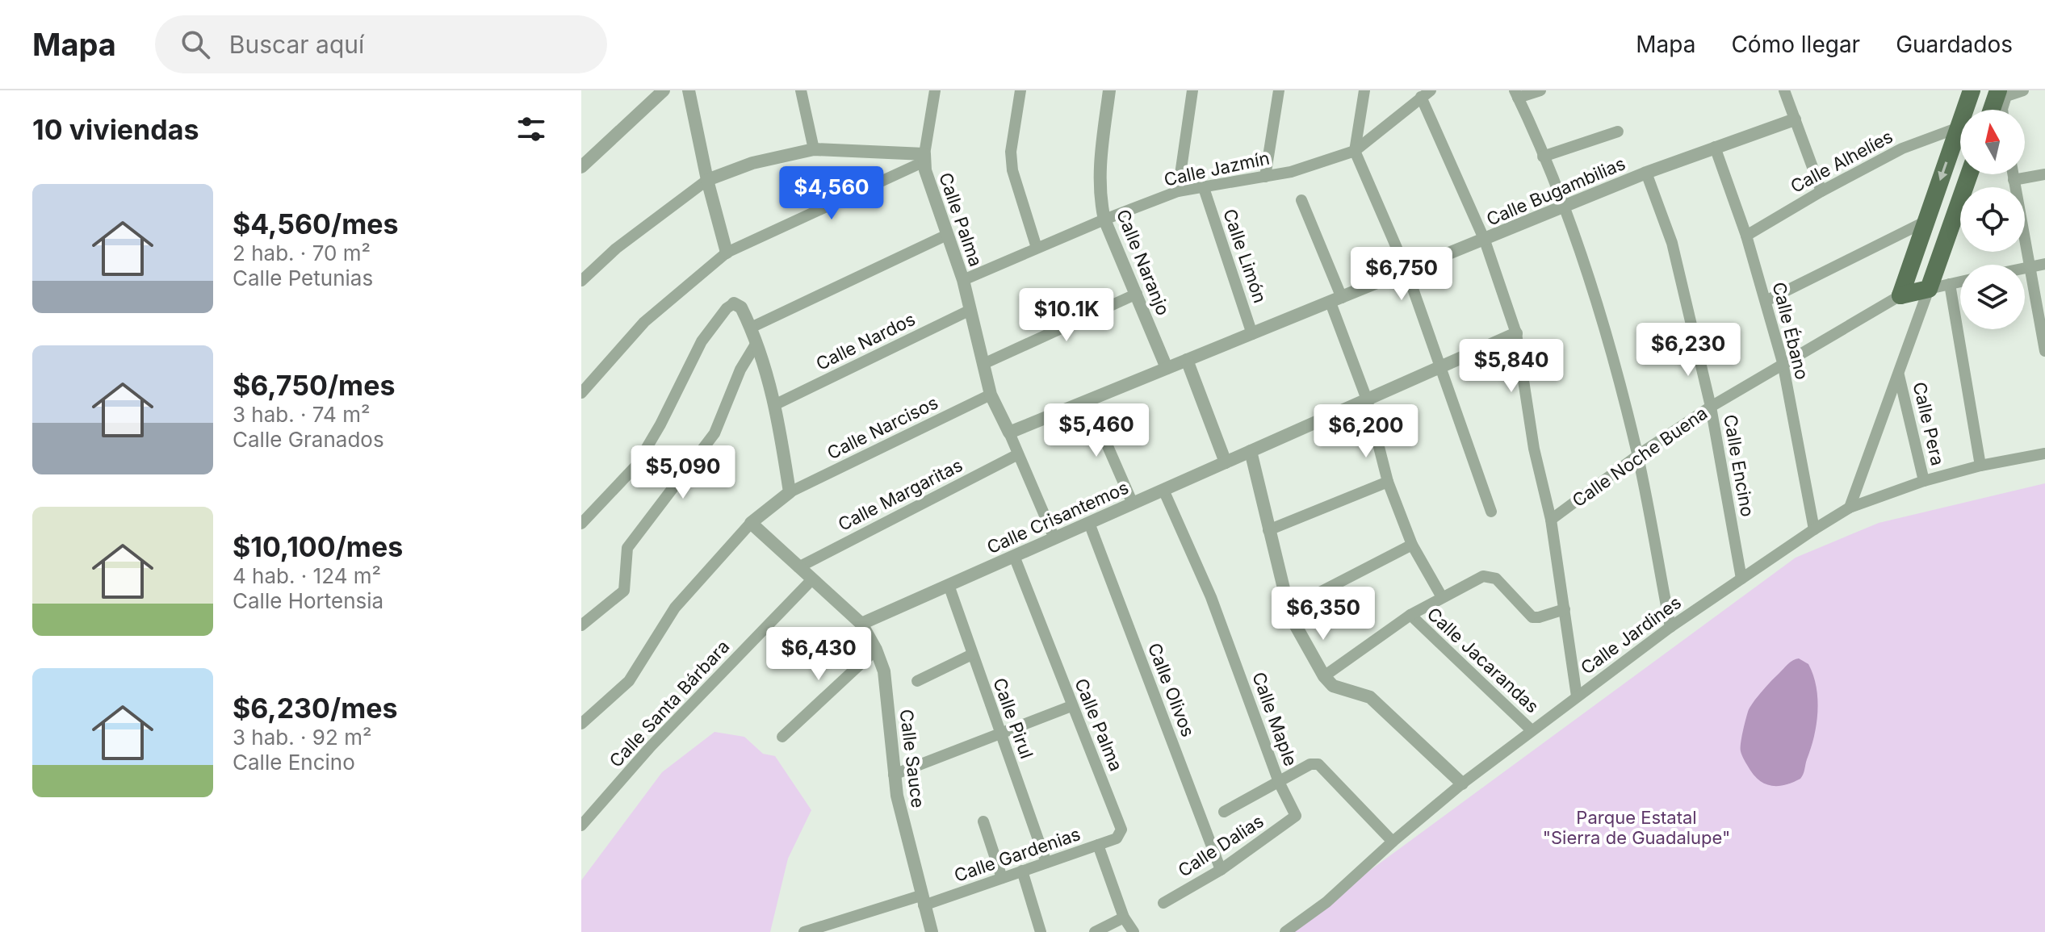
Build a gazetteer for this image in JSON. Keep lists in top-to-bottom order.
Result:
{
  "streets": {
    "main road": ["Calle Noche Buena"],
    "street": [
      "Calle Alhelíes",
      "Calle Jazmín",
      "Calle Bugambilias",
      "Calle Palma",
      "Calle Limón",
      "Calle Naranjo",
      "Calle Ébano",
      "Calle Nardos",
      "Calle Pera",
      "Calle Narcisos",
      "Calle Encino",
      "Calle Margaritas",
      "Calle Crisantemos",
      "Calle Jardines",
      "Calle Jacarandas",
      "Calle Olivos",
      "Calle Santa Bárbara",
      "Calle Pirul",
      "Calle Maple",
      "Calle Sauce",
      "Calle Dalias",
      "Calle Gardenias"
    ]
  },
  "crossings": [
    ["Calle Alhelíes", "Calle Ébano"],
    ["Calle Jazmín", "Calle Palma"],
    ["Calle Jazmín", "Calle Limón"],
    ["Calle Jazmín", "Calle Naranjo"],
    ["Calle Bugambilias", "Calle Palma"],
    ["Calle Bugambilias", "Calle Limón"],
    ["Calle Bugambilias", "Calle Naranjo"],
    ["Calle Bugambilias", "Calle Ébano"],
    ["Calle Bugambilias", "Calle Encino"],
    ["Calle Bugambilias", "Calle Jacarandas"],
    ["Calle Palma", "Calle Nardos"],
    ["Calle Palma", "Calle Narcisos"],
    ["Calle Palma", "Calle Margaritas"],
    ["Calle Palma", "Calle Crisantemos"],
    ["Calle Palma", "Calle Gardenias"],
    ["Calle Ébano", "Calle Noche Buena"],
    ["Calle Ébano", "Calle Jardines"],
    ["Calle Pera", "Calle Jardines"],
    ["Calle Noche Buena", "Calle Encino"],
    ["Calle Encino", "Calle Jardines"],
    ["Calle Margaritas", "Calle Sauce"],
    ["Calle Crisantemos", "Calle Jacarandas"],
    ["Calle Crisantemos", "Calle Olivos"],
    ["Calle Crisantemos", "Calle Pirul"],
    ["Calle Crisantemos", "Calle Maple"],
    ["Calle Crisantemos", "Calle Sauce"],
    ["Calle Jardines", "Calle Jacarandas"],
    ["Calle Olivos", "Calle Dalias"],
    ["Calle Santa Bárbara", "Calle Sauce"],
    ["Calle Pirul", "Calle Gardenias"],
    ["Calle Maple", "Calle Dalias"],
    ["Calle Sauce", "Calle Gardenias"]
  ],
  "parks": ["Parque Estatal \"Sierra de Guadalupe\""],
  "north": "top",
  "page": {
    "header": "Mapa",
    "search": "Buscar aquí",
    "nav": ["Mapa", "Cómo llegar", "Guardados"],
    "heading": "10 viviendas",
    "price": [
      "$4,560",
      "$6,750",
      "$10.1K",
      "$6,230",
      "$5,840",
      "$5,460",
      "$6,200",
      "$5,090",
      "$6,350",
      "$6,430"
    ],
    "list": [
      {
        "name": "$4,560/mes",
        "note": "2 hab. · 70 m² · Calle Petunias"
      },
      {
        "name": "$6,750/mes",
        "note": "3 hab. · 74 m² · Calle Granados"
      },
      {
        "name": "$10,100/mes",
        "note": "4 hab. · 124 m² · Calle Hortensia"
      },
      {
        "name": "$6,230/mes",
        "note": "3 hab. · 92 m² · Calle Encino"
      }
    ]
  }
}
